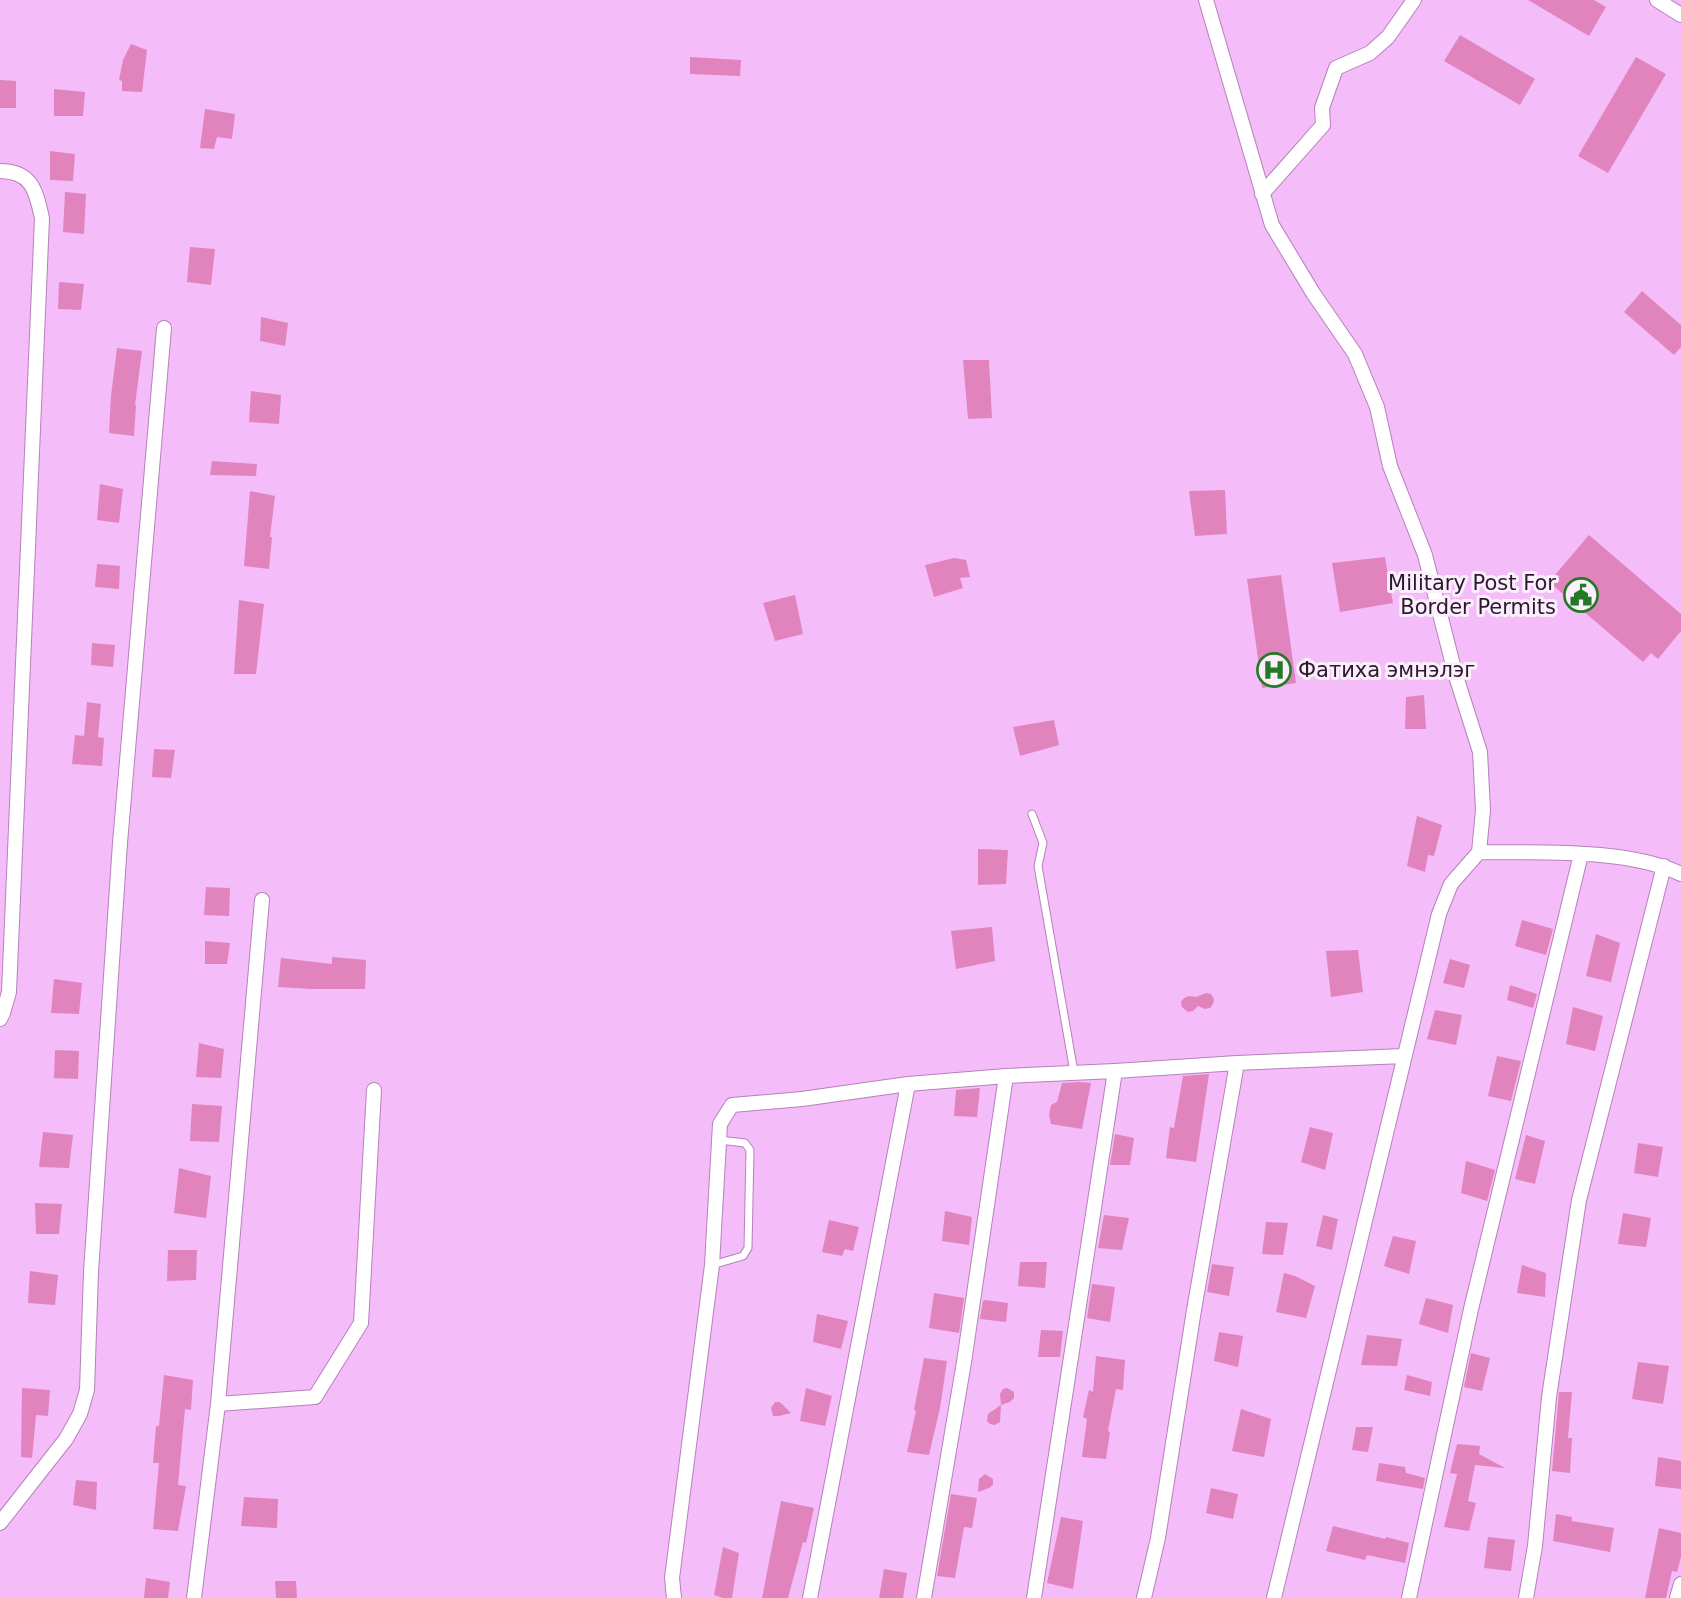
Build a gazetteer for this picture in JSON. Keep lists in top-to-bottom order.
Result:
{
  "places": {
    "public building": ["Military Post For Border Permits"],
    "hospital": ["Фатиха эмнэлэг"]
  }
}
